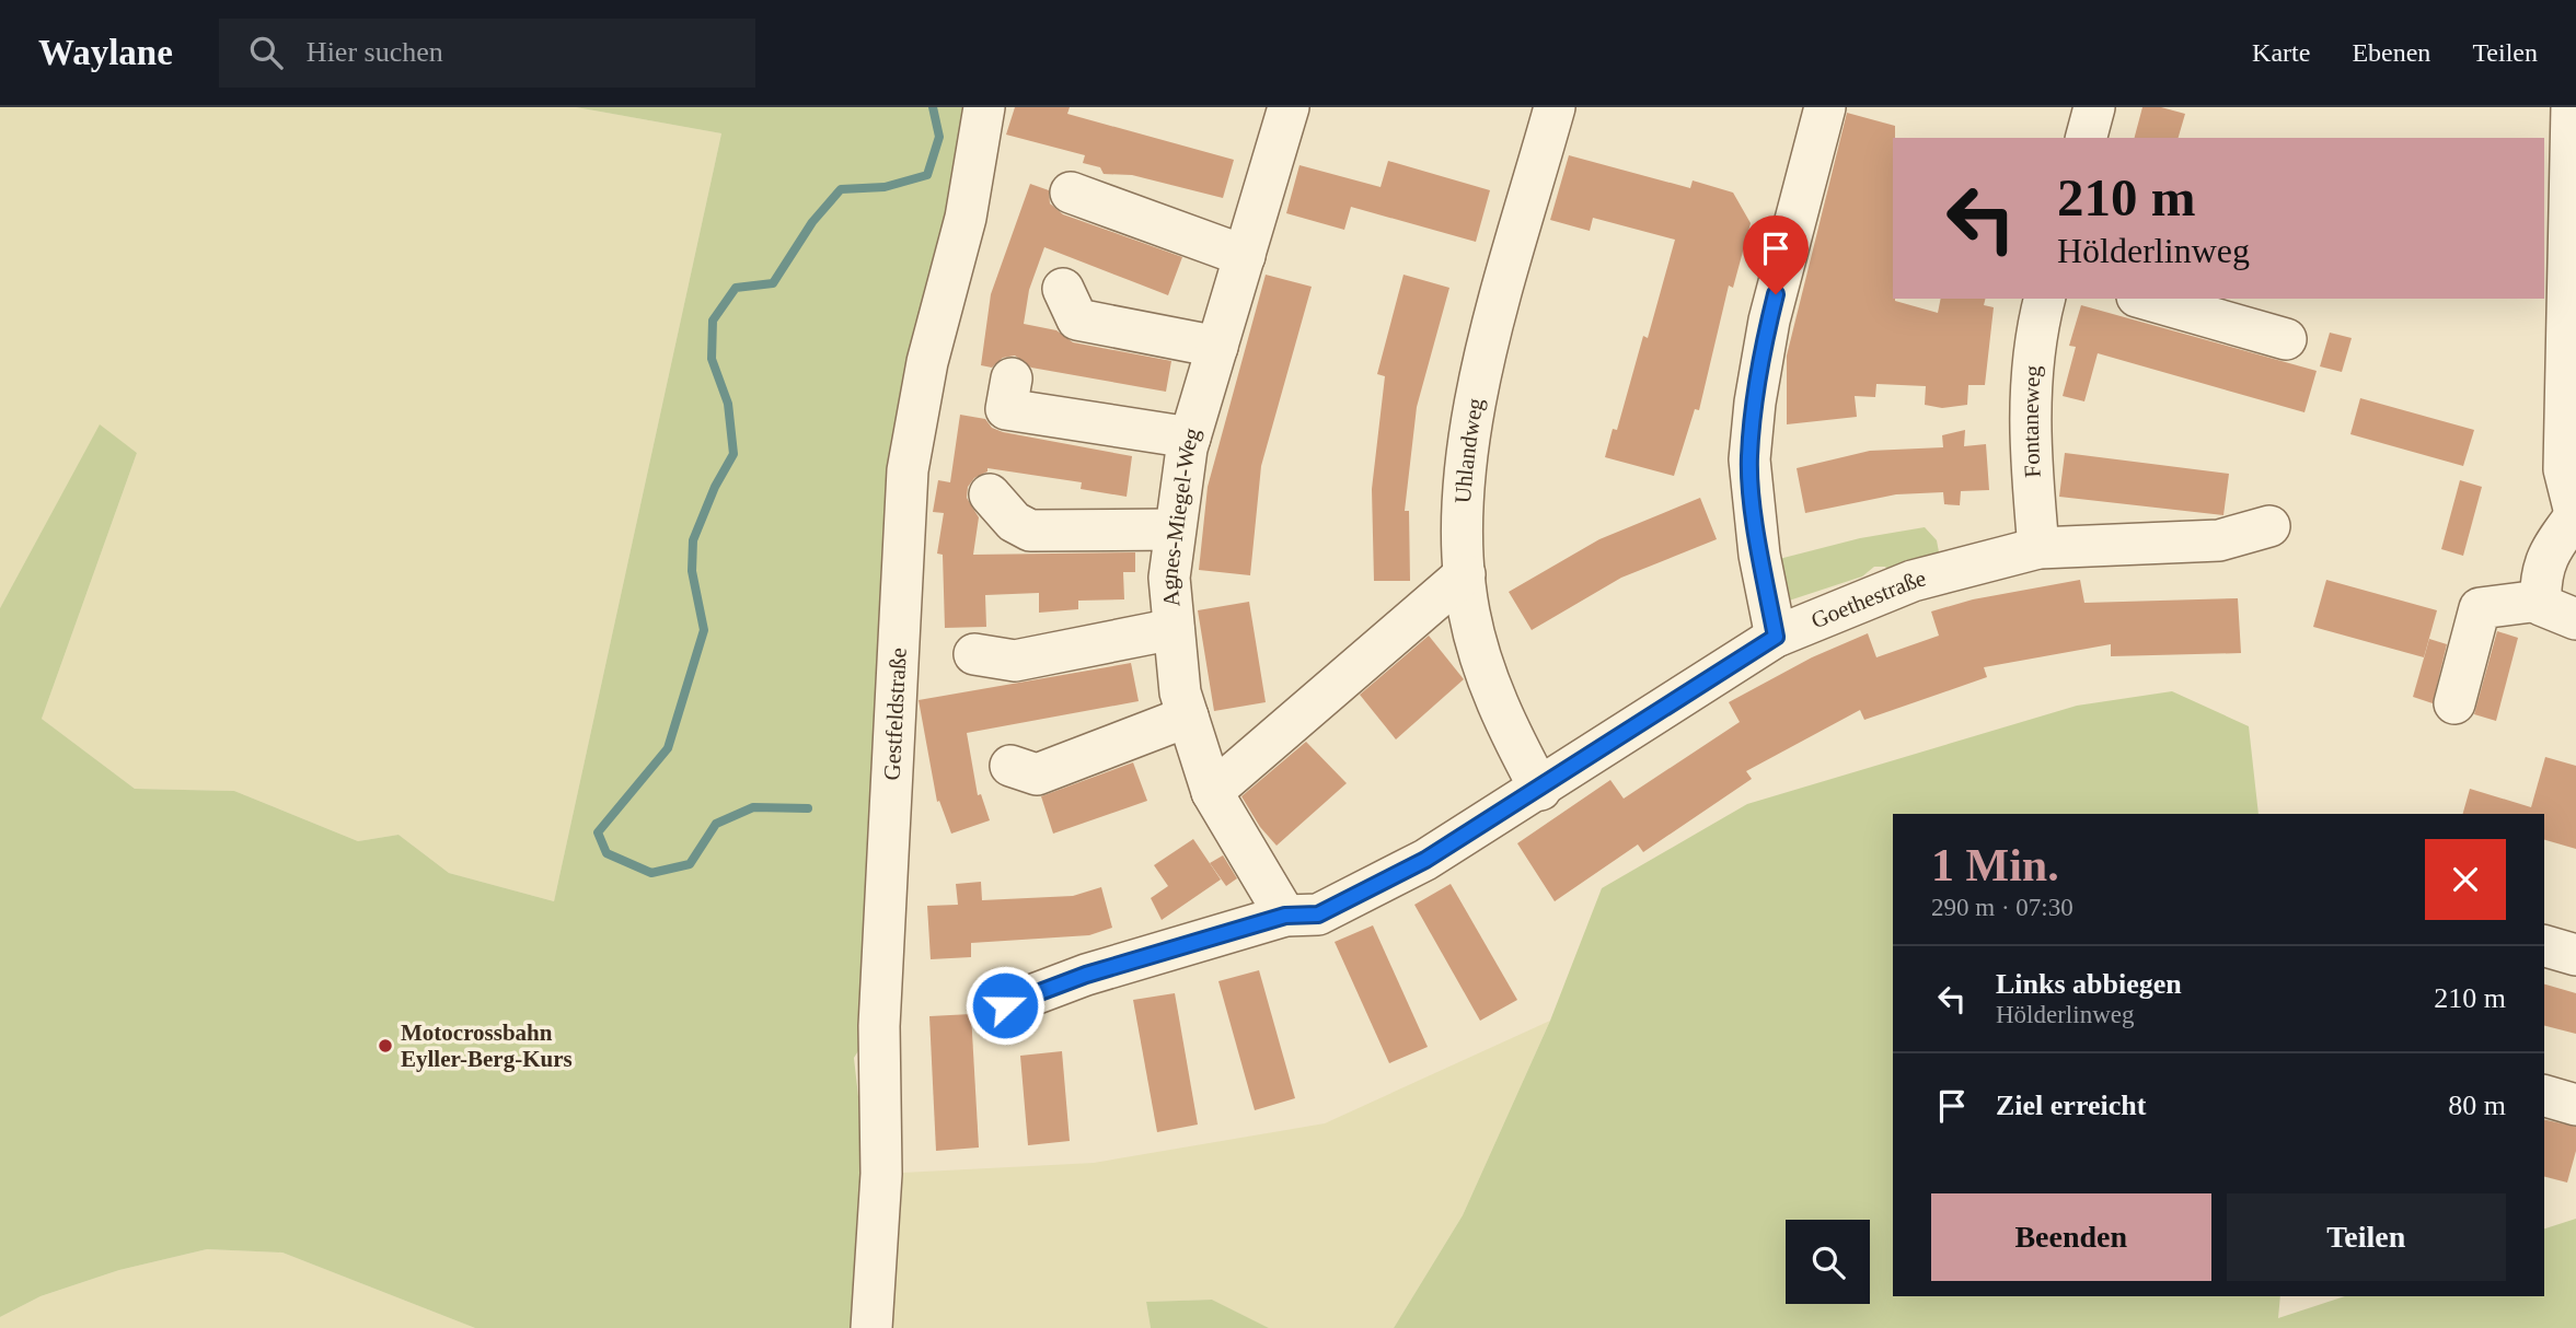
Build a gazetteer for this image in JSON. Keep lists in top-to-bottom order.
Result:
{
  "streets": {
    "street": [
      "Fontaneweg",
      "Uhlandweg",
      "Agnes-Miegel-Weg",
      "Goethestraße",
      "Gestfeldstraße"
    ]
  },
  "crossings": [
    ["Fontaneweg", "Goethestraße"],
    ["Uhlandweg", "Goethestraße"],
    ["Agnes-Miegel-Weg", "Goethestraße"]
  ],
  "places": ["Motocrossbahn Eyller-Berg-Kurs"],
  "page": {
    "header": "Waylane",
    "search": "Hier suchen",
    "nav": ["Karte", "Ebenen", "Teilen"],
    "turn": ["210 m", "Hölderlinweg"],
    "heading": ["1 Min.", "290 m · 07:30"],
    "list": [
      {
        "name": "Links abbiegen",
        "note": "Hölderlinweg",
        "value": "210 m"
      },
      {
        "name": "Ziel erreicht",
        "value": "80 m"
      }
    ],
    "buttons": ["Beenden", "Teilen"]
  }
}
